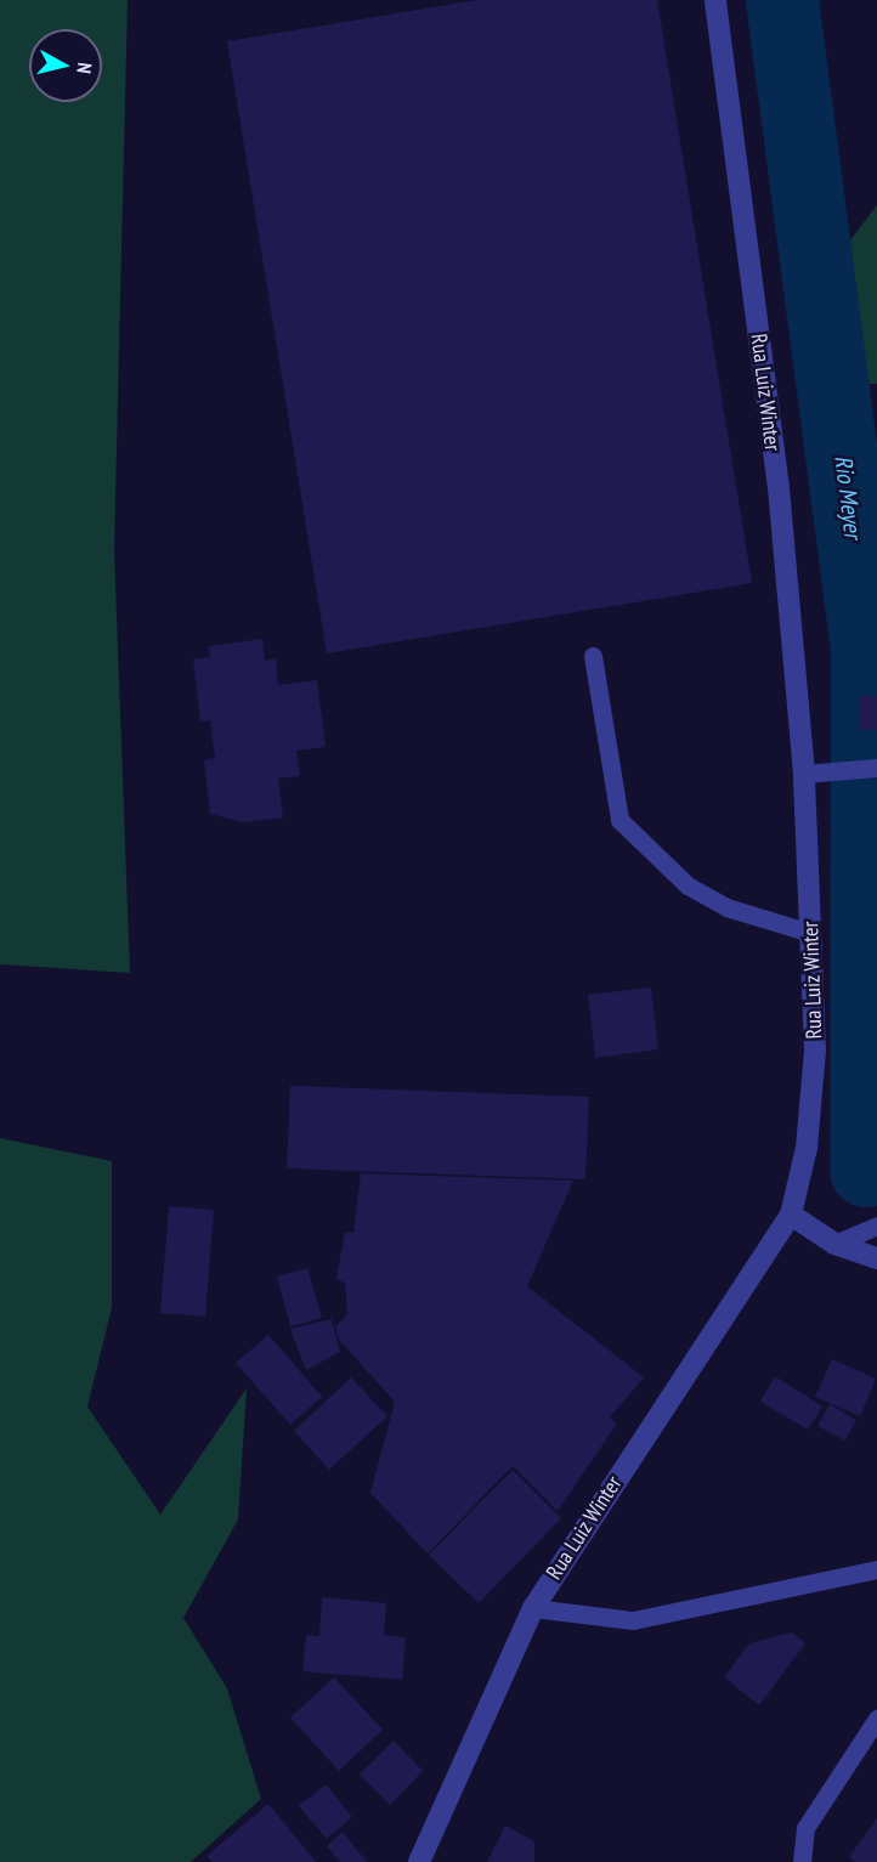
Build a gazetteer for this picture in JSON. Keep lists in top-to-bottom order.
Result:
{
  "streets": {
    "street": ["Rua Luiz Winter"]
  },
  "water": ["Rio Meyer"],
  "north": "right"
}
